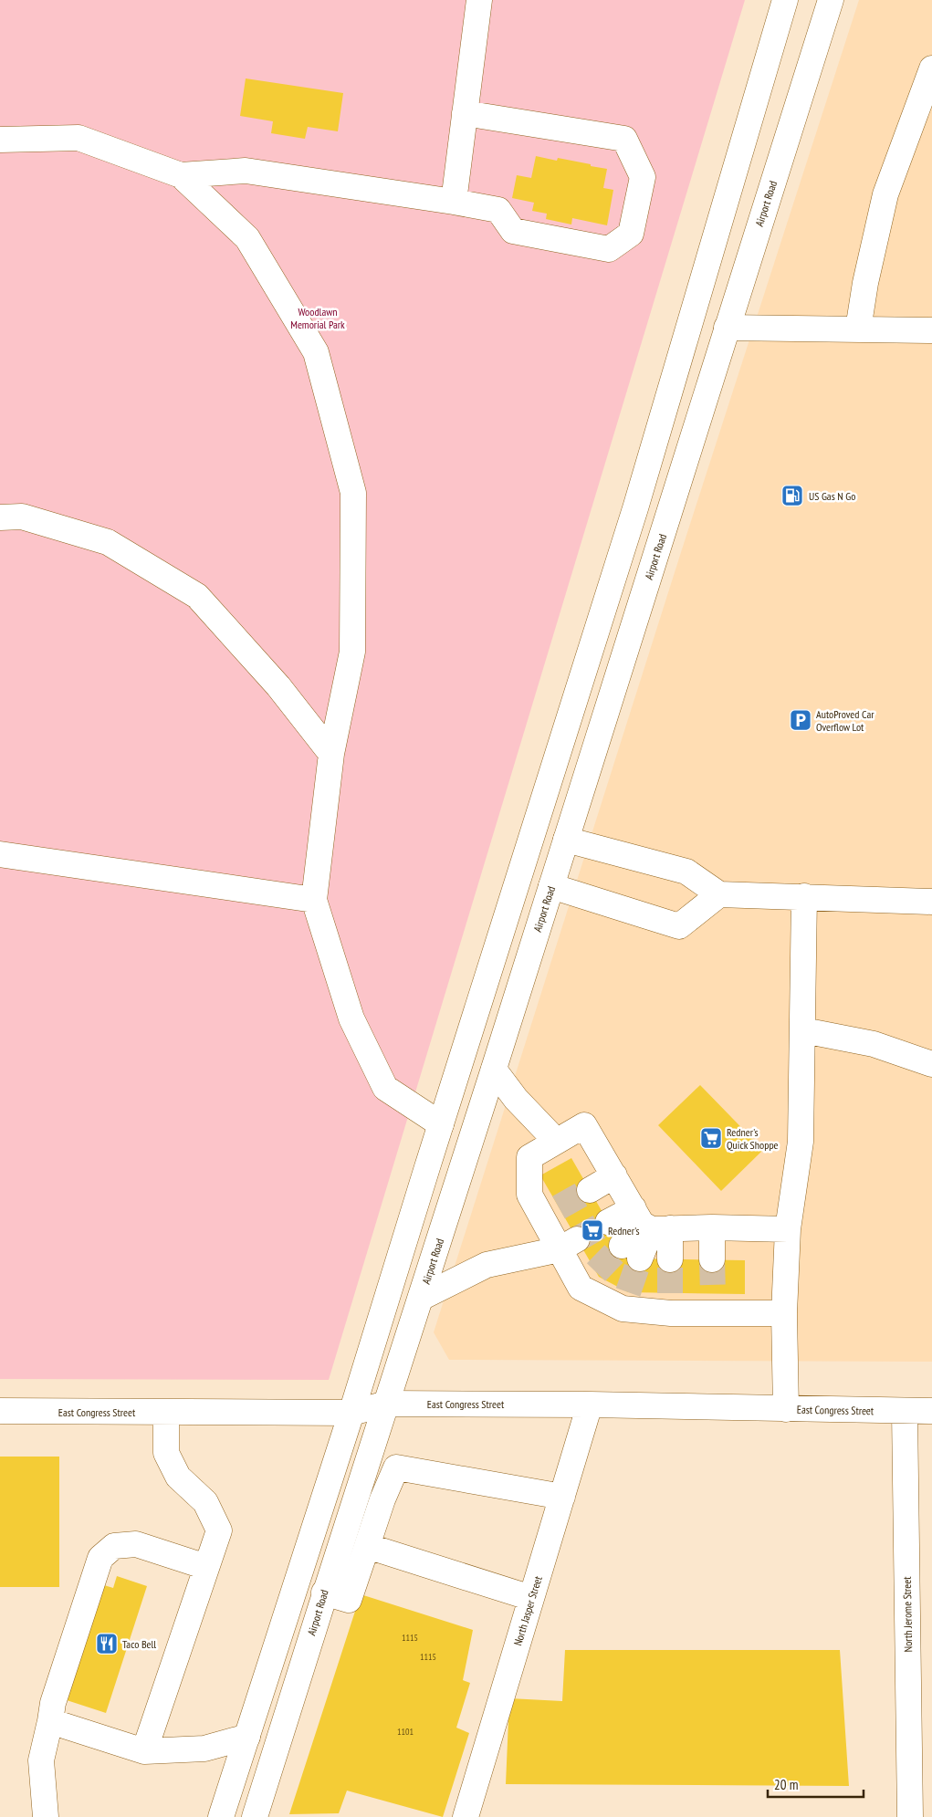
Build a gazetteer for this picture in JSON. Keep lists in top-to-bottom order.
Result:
{
  "streets": {
    "main road": [
      "Airport Road",
      "East Congress Street",
      "North Jasper Street",
      "North Jerome Street"
    ]
  },
  "crossings": [
    ["Airport Road", "East Congress Street"],
    ["East Congress Street", "North Jasper Street"],
    ["East Congress Street", "North Jerome Street"]
  ],
  "parks": ["Woodlawn Memorial Park"],
  "places": {
    "fuel station": ["US Gas N Go"],
    "parking": ["AutoProved Car Overflow Lot"],
    "supermarket": ["Redner's Quick Shoppe", "Redner's"],
    "restaurant": ["Taco Bell"]
  },
  "house_numbers": ["1115", "1115", "1101"],
  "scale_bar": "20 m"
}
